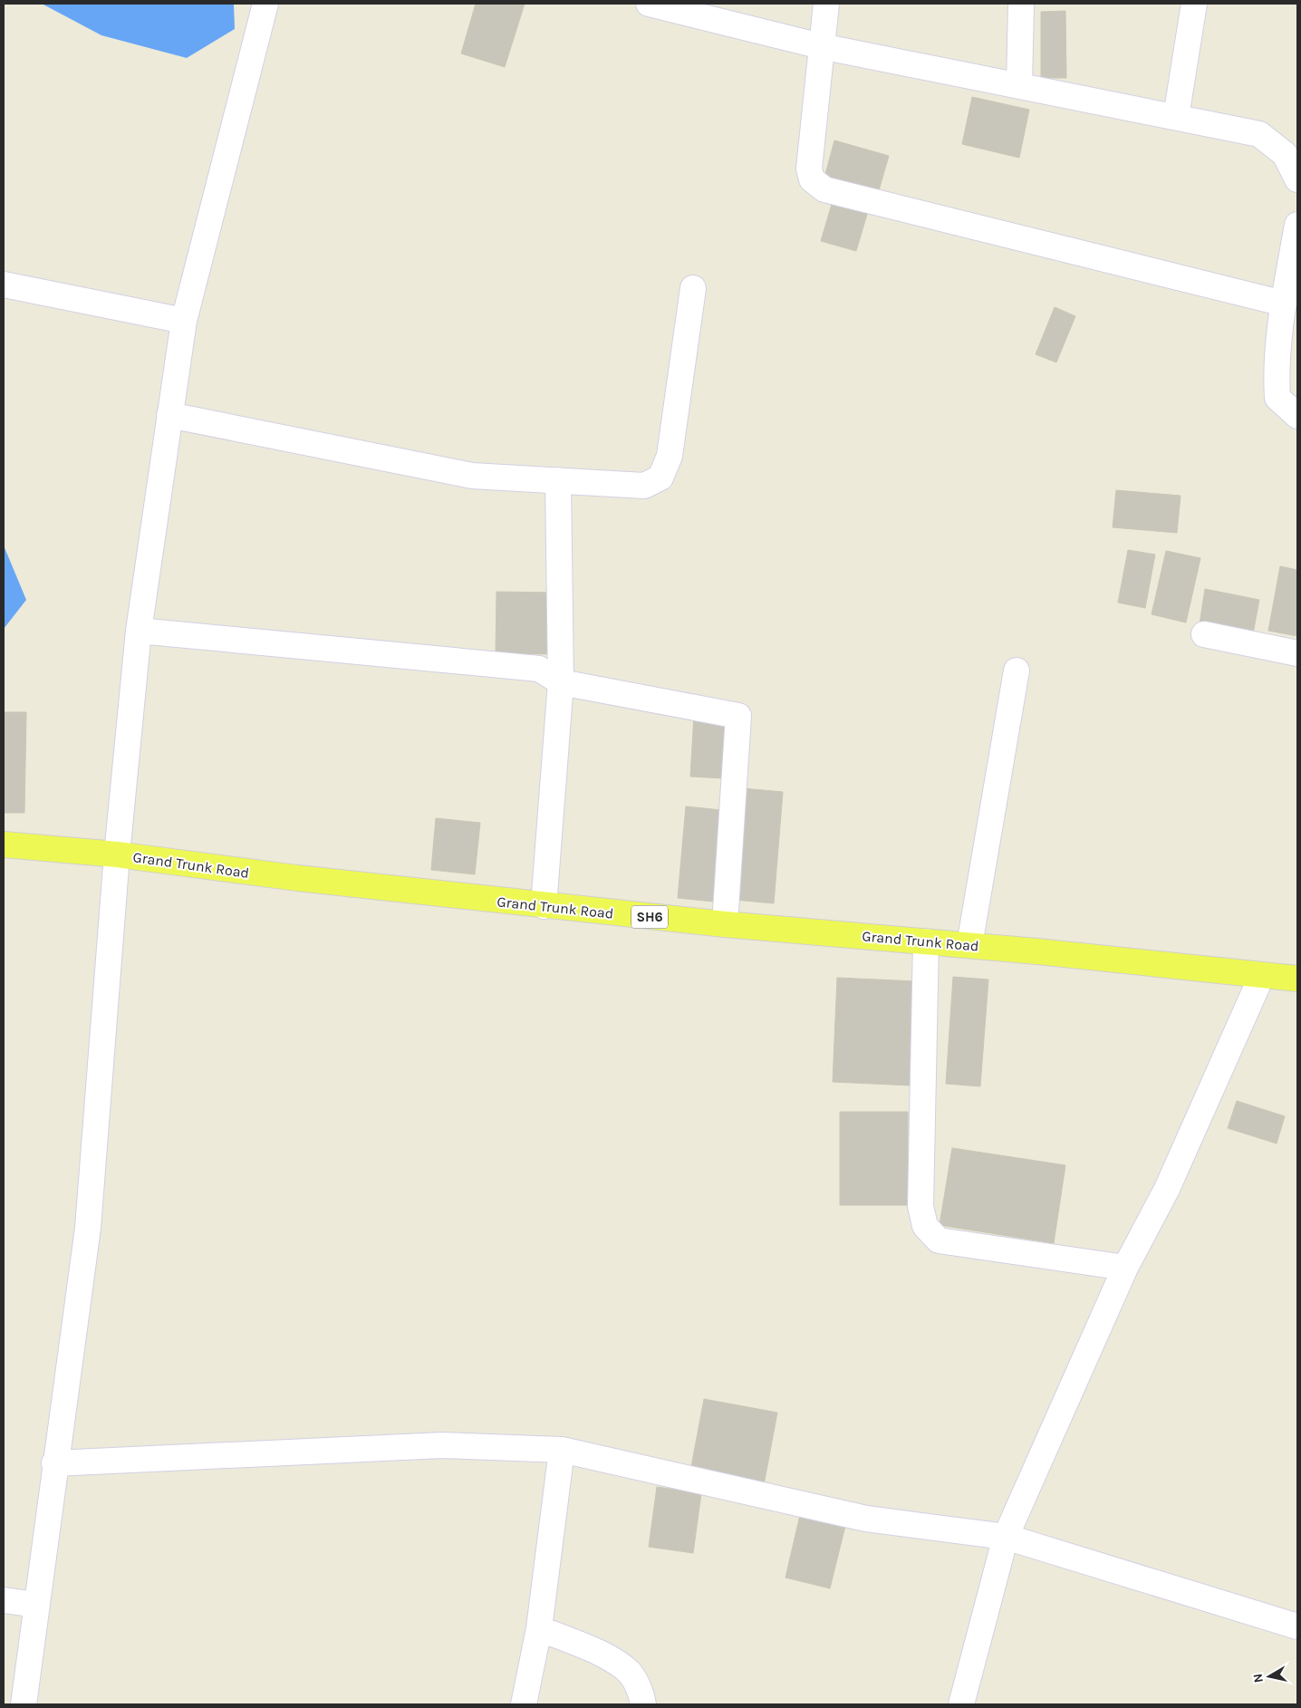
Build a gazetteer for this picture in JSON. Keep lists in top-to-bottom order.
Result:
{
  "streets": {
    "main road": ["Grand Trunk Road", "SH6"]
  },
  "north": "left"
}
